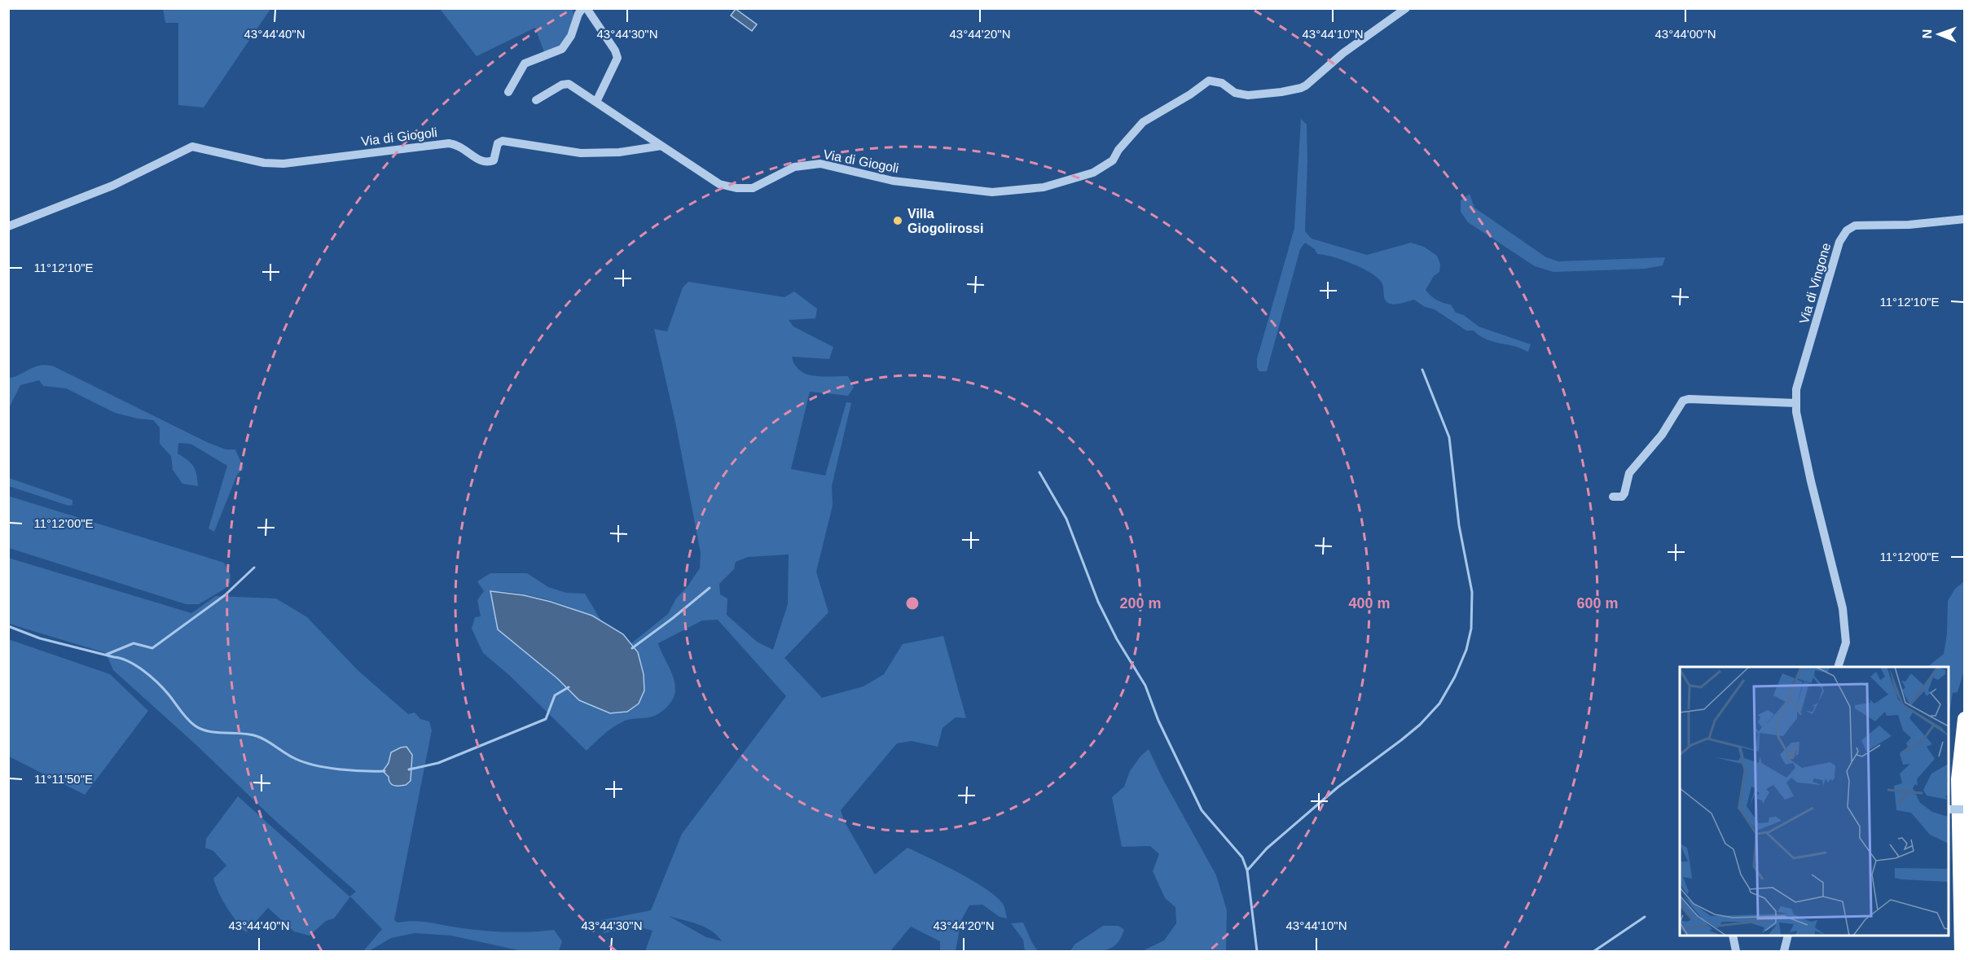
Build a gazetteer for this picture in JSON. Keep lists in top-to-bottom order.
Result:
{
  "streets": {
    "street": ["Via di Giogoli", "Via di Vingone"]
  },
  "places": ["Villa Giogolirossi"],
  "north": "left",
  "coordinates": [
    "43°44'40\"N",
    "43°44'30\"N",
    "43°44'20\"N",
    "43°44'10\"N",
    "43°44'00\"N",
    "11°12'10\"E",
    "11°12'00\"E",
    "11°11'50\"E"
  ],
  "rings": ["200 m", "400 m", "600 m"]
}
